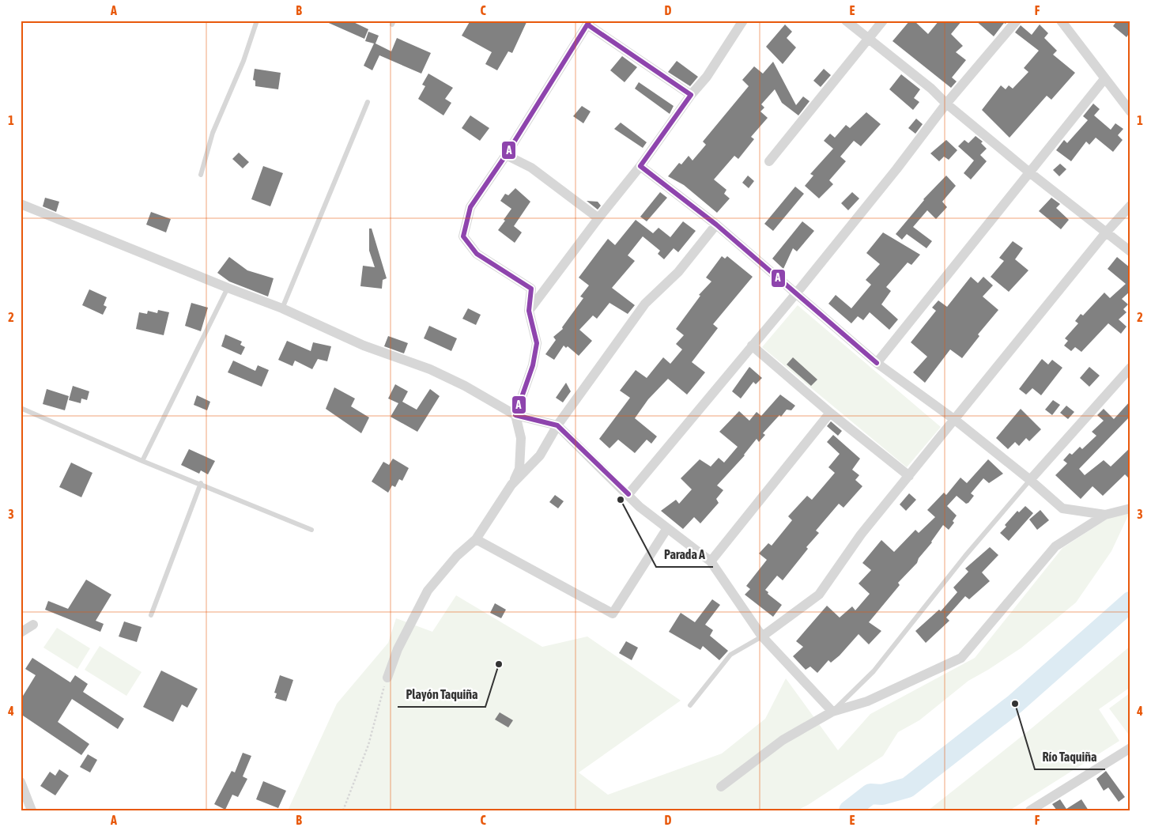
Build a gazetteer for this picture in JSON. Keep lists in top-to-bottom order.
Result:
{
  "places": ["Parada A", "Playón Taquiña", "Río Taquiña"],
  "lines": ["transit line A"],
  "grid": {
    "columns": [
      "A",
      "B",
      "C",
      "D",
      "E",
      "F"
    ],
    "rows": [
      "1",
      "2",
      "3",
      "4"
    ]
  }
}
